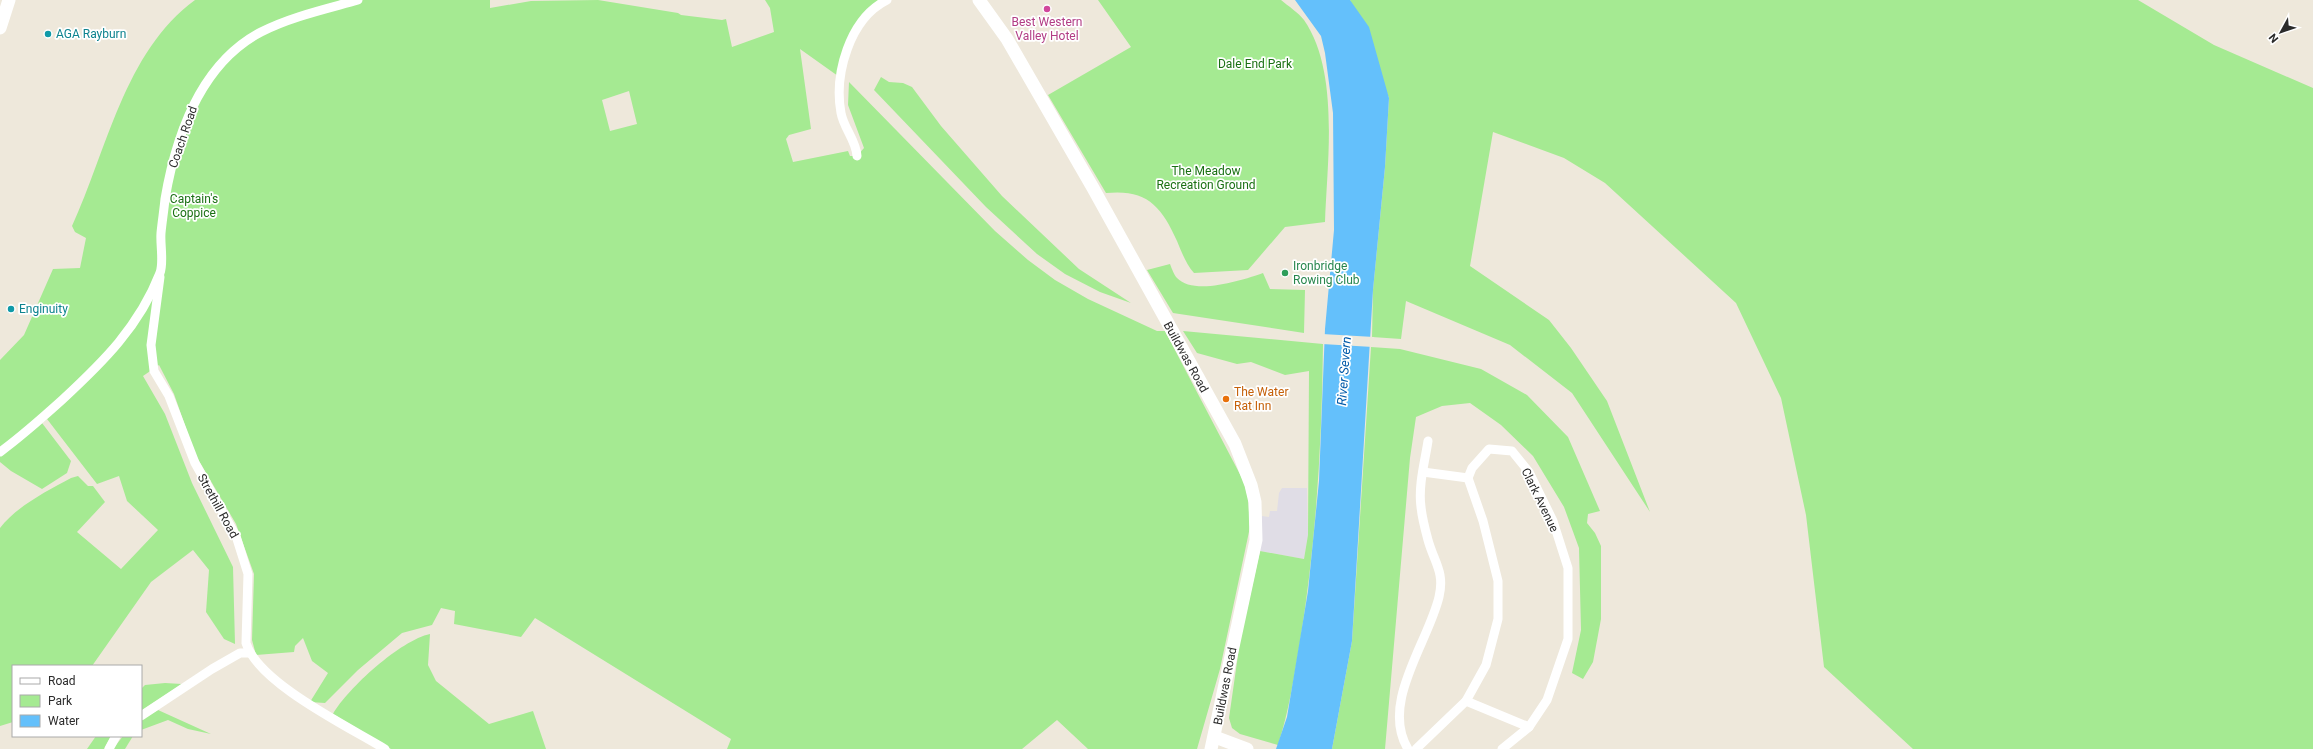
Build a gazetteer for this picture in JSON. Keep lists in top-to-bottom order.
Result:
{
  "streets": {
    "street": [
      "Coach Road",
      "Buildwas Road",
      "Clark Avenue",
      "Strethill Road"
    ]
  },
  "crossings": [
    ["Coach Road", "Strethill Road"]
  ],
  "water": ["River Severn"],
  "parks": ["Dale End Park", "The Meadow Recreation Ground", "Captain's Coppice"],
  "places": [
    "Best Western Valley Hotel",
    "AGA Rayburn",
    "Ironbridge Rowing Club",
    "Enginuity",
    "The Water Rat Inn"
  ],
  "legend": ["Road", "Park", "Water"],
  "north": "bottom left"
}
